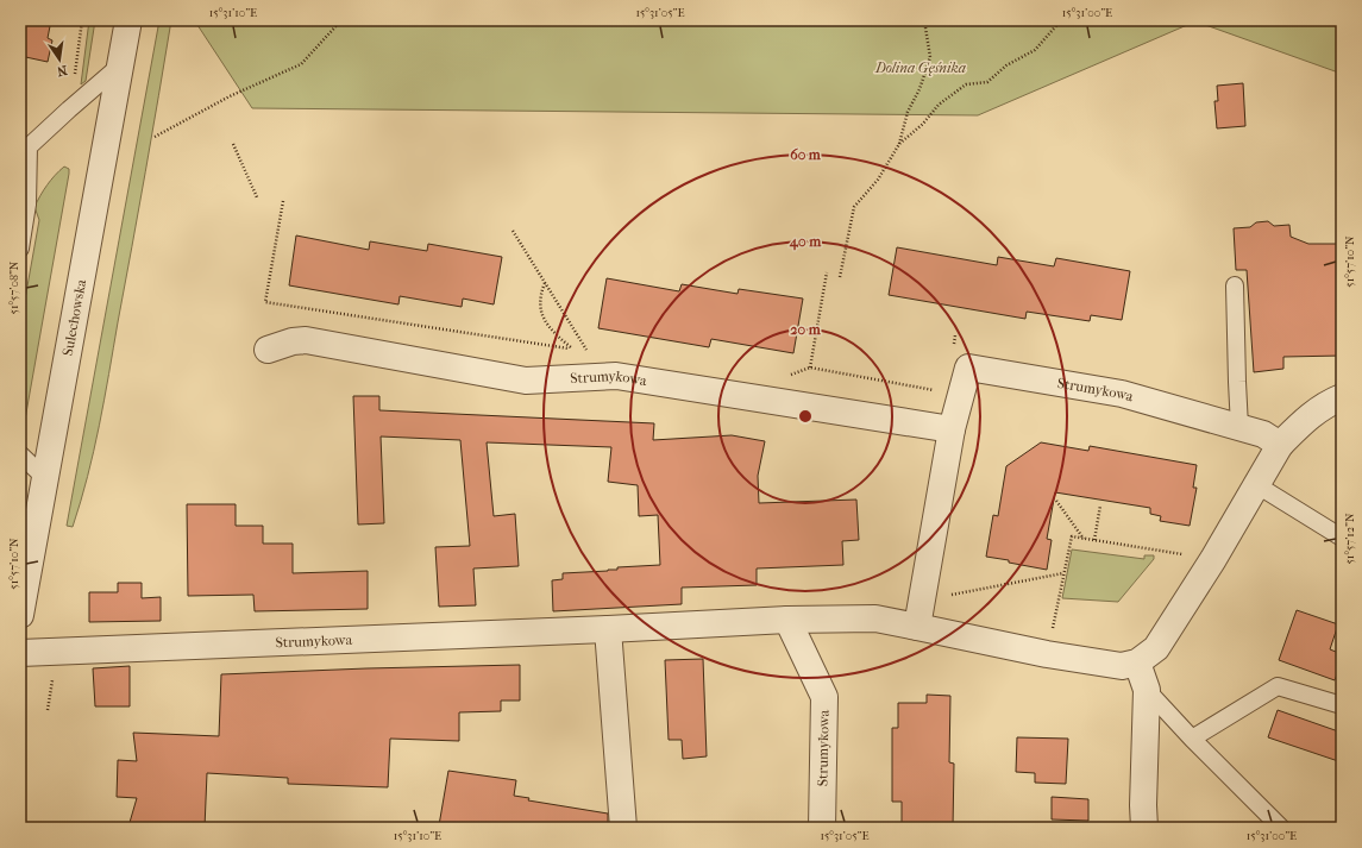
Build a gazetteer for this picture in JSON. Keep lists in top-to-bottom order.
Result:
{
  "streets": {
    "street": ["Sulechowska", "Strumykowa"]
  },
  "parks": ["Dolina Gęśnika"],
  "north": "bottom",
  "coordinates": [
    "15°31'10\"E",
    "15°31'05\"E",
    "15°31'00\"E",
    "51°57'10\"N",
    "51°57'08\"N",
    "51°57'12\"N"
  ],
  "rings": ["60 m", "40 m", "20 m"]
}
